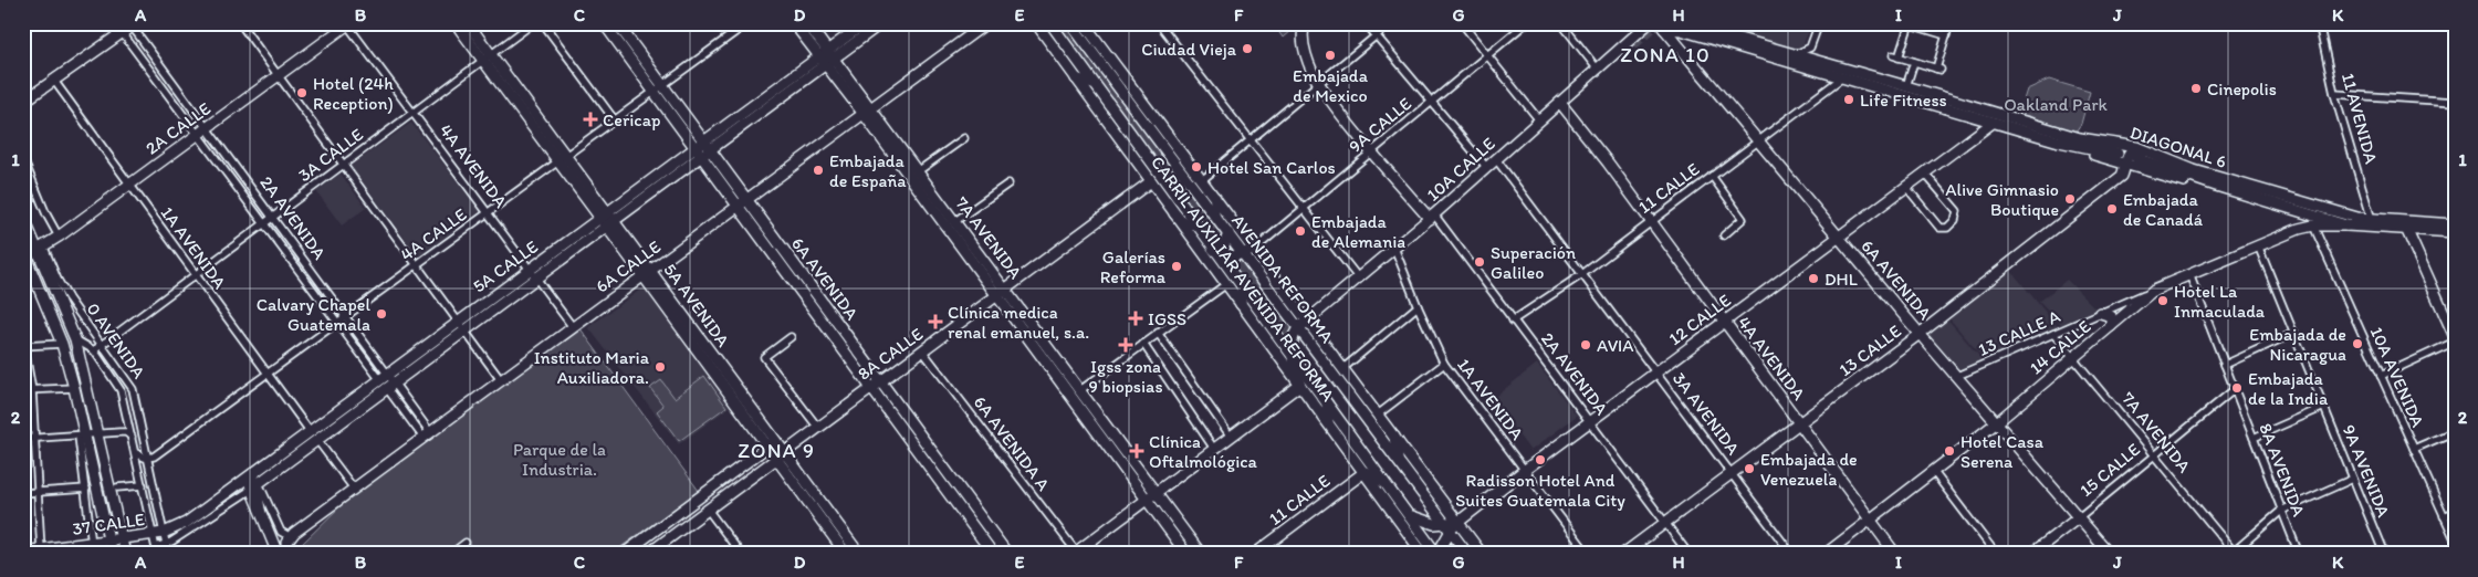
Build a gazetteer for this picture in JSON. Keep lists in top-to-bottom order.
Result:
{
  "streets": {
    "main road": [
      "2A CALLE",
      "DIAGONAL 6",
      "4A AVENIDA",
      "10A CALLE",
      "11 CALLE",
      "2A AVENIDA",
      "7A AVENIDA",
      "5A CALLE",
      "6A CALLE",
      "6A AVENIDA",
      "CARRIL AUXILIAR AVENIDA REFORMA",
      "AVENIDA REFORMA",
      "5A AVENIDA",
      "12 CALLE",
      "14 CALLE",
      "13 CALLE",
      "8A CALLE",
      "15 CALLE",
      "37 CALLE"
    ],
    "street": [
      "11 AVENIDA",
      "9A CALLE",
      "3A CALLE",
      "4A CALLE",
      "1A AVENIDA",
      "13 CALLE A",
      "0 AVENIDA",
      "10A AVENIDA",
      "3A AVENIDA",
      "6A AVENIDA A",
      "8A AVENIDA",
      "9A AVENIDA"
    ]
  },
  "crossings": [
    ["11 AVENIDA", "DIAGONAL 6"],
    ["9A CALLE", "2A AVENIDA"],
    ["9A CALLE", "CARRIL AUXILIAR AVENIDA REFORMA"],
    ["9A CALLE", "AVENIDA REFORMA"],
    ["2A CALLE", "4A AVENIDA"],
    ["2A CALLE", "2A AVENIDA"],
    ["2A CALLE", "1A AVENIDA"],
    ["2A CALLE", "0 AVENIDA"],
    ["DIAGONAL 6", "12 CALLE"],
    ["DIAGONAL 6", "14 CALLE"],
    ["DIAGONAL 6", "13 CALLE"],
    ["3A CALLE", "4A AVENIDA"],
    ["3A CALLE", "2A AVENIDA"],
    ["3A CALLE", "1A AVENIDA"],
    ["3A CALLE", "5A AVENIDA"],
    ["3A CALLE", "0 AVENIDA"],
    ["4A AVENIDA", "10A CALLE"],
    ["4A AVENIDA", "11 CALLE"],
    ["4A AVENIDA", "4A CALLE"],
    ["4A AVENIDA", "5A CALLE"],
    ["4A AVENIDA", "6A CALLE"],
    ["4A AVENIDA", "12 CALLE"],
    ["4A AVENIDA", "14 CALLE"],
    ["4A AVENIDA", "13 CALLE"],
    ["10A CALLE", "2A AVENIDA"],
    ["10A CALLE", "1A AVENIDA"],
    ["10A CALLE", "CARRIL AUXILIAR AVENIDA REFORMA"],
    ["10A CALLE", "AVENIDA REFORMA"],
    ["10A CALLE", "3A AVENIDA"],
    ["11 CALLE", "2A AVENIDA"],
    ["11 CALLE", "6A AVENIDA"],
    ["11 CALLE", "CARRIL AUXILIAR AVENIDA REFORMA"],
    ["11 CALLE", "3A AVENIDA"],
    ["2A AVENIDA", "4A CALLE"],
    ["2A AVENIDA", "5A CALLE"],
    ["2A AVENIDA", "6A CALLE"],
    ["2A AVENIDA", "12 CALLE"],
    ["2A AVENIDA", "13 CALLE"],
    ["4A CALLE", "1A AVENIDA"],
    ["4A CALLE", "6A AVENIDA"],
    ["4A CALLE", "5A AVENIDA"],
    ["4A CALLE", "0 AVENIDA"],
    ["7A AVENIDA", "5A CALLE"],
    ["7A AVENIDA", "6A CALLE"],
    ["7A AVENIDA", "13 CALLE A"],
    ["7A AVENIDA", "14 CALLE"],
    ["7A AVENIDA", "8A CALLE"],
    ["7A AVENIDA", "15 CALLE"],
    ["1A AVENIDA", "5A CALLE"],
    ["1A AVENIDA", "6A CALLE"],
    ["1A AVENIDA", "12 CALLE"],
    ["5A CALLE", "6A AVENIDA"],
    ["5A CALLE", "5A AVENIDA"],
    ["5A CALLE", "0 AVENIDA"],
    ["5A CALLE", "37 CALLE"],
    ["6A CALLE", "6A AVENIDA"],
    ["6A CALLE", "5A AVENIDA"],
    ["6A AVENIDA", "12 CALLE"],
    ["6A AVENIDA", "13 CALLE A"],
    ["6A AVENIDA", "14 CALLE"],
    ["6A AVENIDA", "13 CALLE"],
    ["6A AVENIDA", "8A CALLE"],
    ["6A AVENIDA", "15 CALLE"],
    ["CARRIL AUXILIAR AVENIDA REFORMA", "AVENIDA REFORMA"],
    ["CARRIL AUXILIAR AVENIDA REFORMA", "12 CALLE"],
    ["CARRIL AUXILIAR AVENIDA REFORMA", "8A CALLE"],
    ["5A AVENIDA", "8A CALLE"],
    ["12 CALLE", "3A AVENIDA"],
    ["13 CALLE A", "14 CALLE"],
    ["0 AVENIDA", "37 CALLE"],
    ["14 CALLE", "10A AVENIDA"],
    ["14 CALLE", "8A AVENIDA"],
    ["14 CALLE", "9A AVENIDA"],
    ["13 CALLE", "3A AVENIDA"],
    ["8A CALLE", "6A AVENIDA A"],
    ["15 CALLE", "8A AVENIDA"]
  ],
  "districts": ["ZONA 10", "ZONA 9"],
  "parks": ["Oakland Park", "Parque de la Industria."],
  "places": {
    "other": [
      "Ciudad Vieja",
      "Embajada de Mexico",
      "Cinepolis",
      "Hotel (24h Reception)",
      "Life Fitness",
      "Hotel San Carlos",
      "Embajada de España",
      "Alive Gimnasio Boutique",
      "Embajada de Canadá",
      "Embajada de Alemania",
      "Superación Galileo",
      "Galerías Reforma",
      "DHL",
      "Hotel La Inmaculada",
      "Calvary Chapel Guatemala",
      "Embajada de Nicaragua",
      "AVIA",
      "Instituto Maria Auxiliadora.",
      "Embajada de la India",
      "Hotel Casa Serena",
      "Radisson Hotel And Suites Guatemala City",
      "Embajada de Venezuela"
    ],
    "health": [
      "Cericap",
      "IGSS",
      "Clínica medica renal emanuel, s.a.",
      "Igss zona 9 biopsias",
      "Clínica Oftalmológica"
    ]
  },
  "grid": {
    "columns": [
      "A",
      "B",
      "C",
      "D",
      "E",
      "F",
      "G",
      "H",
      "I",
      "J",
      "K"
    ],
    "rows": ["1", "2"]
  }
}
